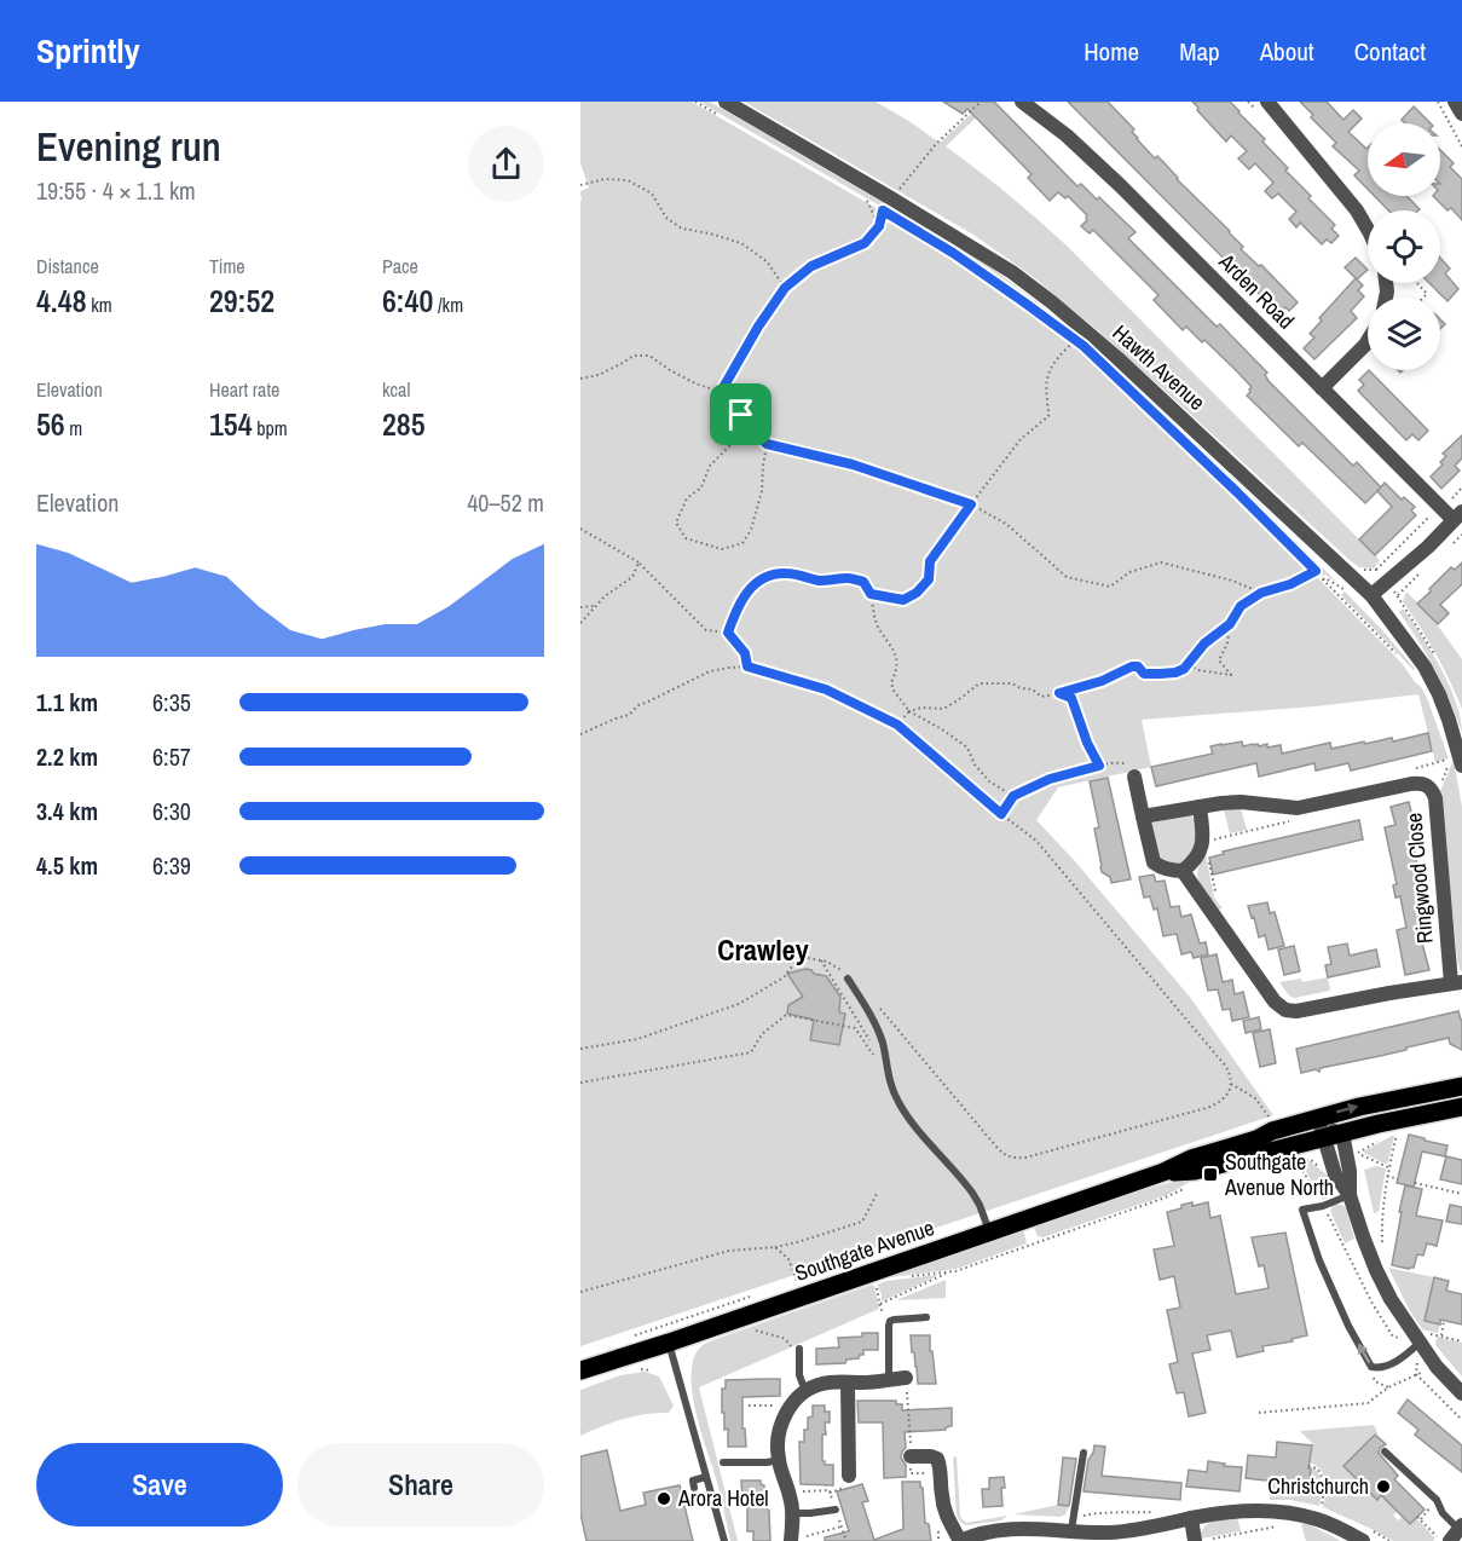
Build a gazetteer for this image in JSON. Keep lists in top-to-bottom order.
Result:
{
  "streets": {
    "main road": ["Southgate Avenue"],
    "street": ["Arden Road", "Hawth Avenue", "Ringwood Close"]
  },
  "districts": ["Crawley"],
  "places": {
    "transit": ["Southgate Avenue North"],
    "other": ["Christchurch", "Arora Hotel"]
  },
  "north": "left",
  "page": {
    "header": "Sprintly",
    "nav": [
      "Home",
      "Map",
      "About",
      "Contact"
    ],
    "heading": ["Evening run", "19:55 · 4 × 1.1 km"],
    "stats": [
      ["Distance", "4.48 km"],
      ["Time", "29:52"],
      ["Pace", "6:40 /km"],
      ["Elevation", "56 m"],
      ["Heart rate", "154 bpm"],
      ["kcal", "285"]
    ],
    "chart": ["Elevation", "40–52 m"],
    "list": [
      {
        "name": "1.1 km",
        "note": "6:35"
      },
      {
        "name": "2.2 km",
        "note": "6:57"
      },
      {
        "name": "3.4 km",
        "note": "6:30"
      },
      {
        "name": "4.5 km",
        "note": "6:39"
      }
    ],
    "buttons": ["Save", "Share"]
  }
}
